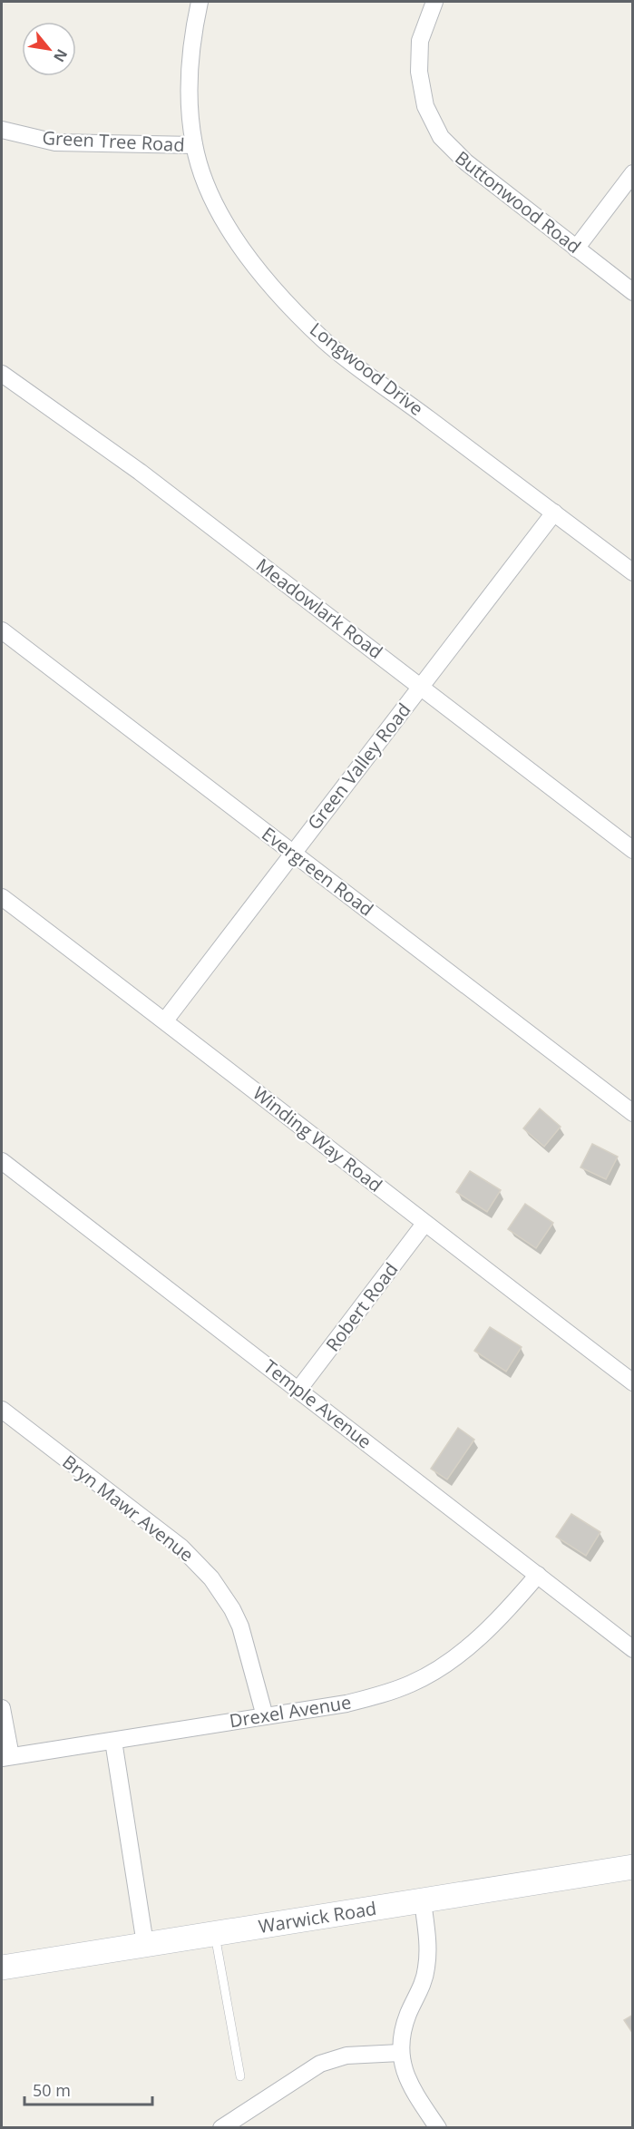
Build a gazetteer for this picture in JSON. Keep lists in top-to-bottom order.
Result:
{
  "streets": {
    "street": [
      "Green Tree Road",
      "Buttonwood Road",
      "Longwood Drive",
      "Meadowlark Road",
      "Green Valley Road",
      "Evergreen Road",
      "Winding Way Road",
      "Robert Road",
      "Temple Avenue",
      "Bryn Mawr Avenue",
      "Drexel Avenue",
      "Warwick Road"
    ]
  },
  "crossings": [
    ["Green Tree Road", "Longwood Drive"],
    ["Longwood Drive", "Green Valley Road"],
    ["Meadowlark Road", "Green Valley Road"],
    ["Green Valley Road", "Evergreen Road"],
    ["Green Valley Road", "Winding Way Road"],
    ["Winding Way Road", "Robert Road"],
    ["Robert Road", "Temple Avenue"],
    ["Temple Avenue", "Drexel Avenue"],
    ["Bryn Mawr Avenue", "Drexel Avenue"]
  ],
  "scale_bar": "50 m",
  "north": "bottom right"
}
